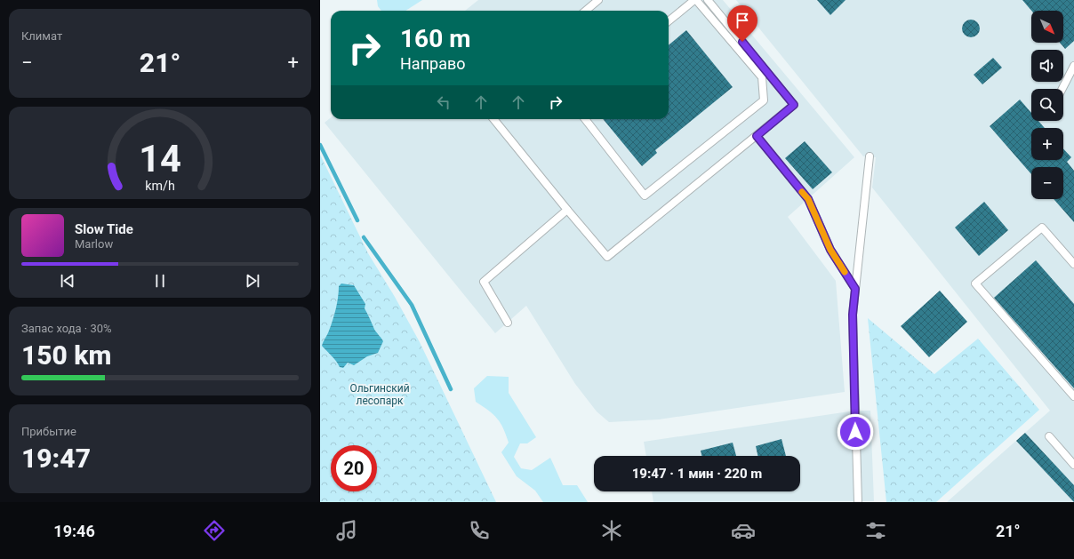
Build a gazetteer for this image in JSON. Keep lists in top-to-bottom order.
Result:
{
  "parks": ["Ольгинский лесопарк"],
  "north": "bottom right",
  "page": {
    "tile": [
      "Климат",
      ["Запас хода · 30%", "150 km"],
      ["Прибытие", "19:47"]
    ],
    "map_buttons": ["+", "−"],
    "turn": ["160 m", "Направо"],
    "heat": ["−", "21°", "+"],
    "song": ["Slow Tide", "Marlow"],
    "limit": "20",
    "trip": "19:47 · 1 мин · 220 m",
    "tabs": ["19:46", "21°"],
    "gauge": ["14", "km/h"]
  }
}
